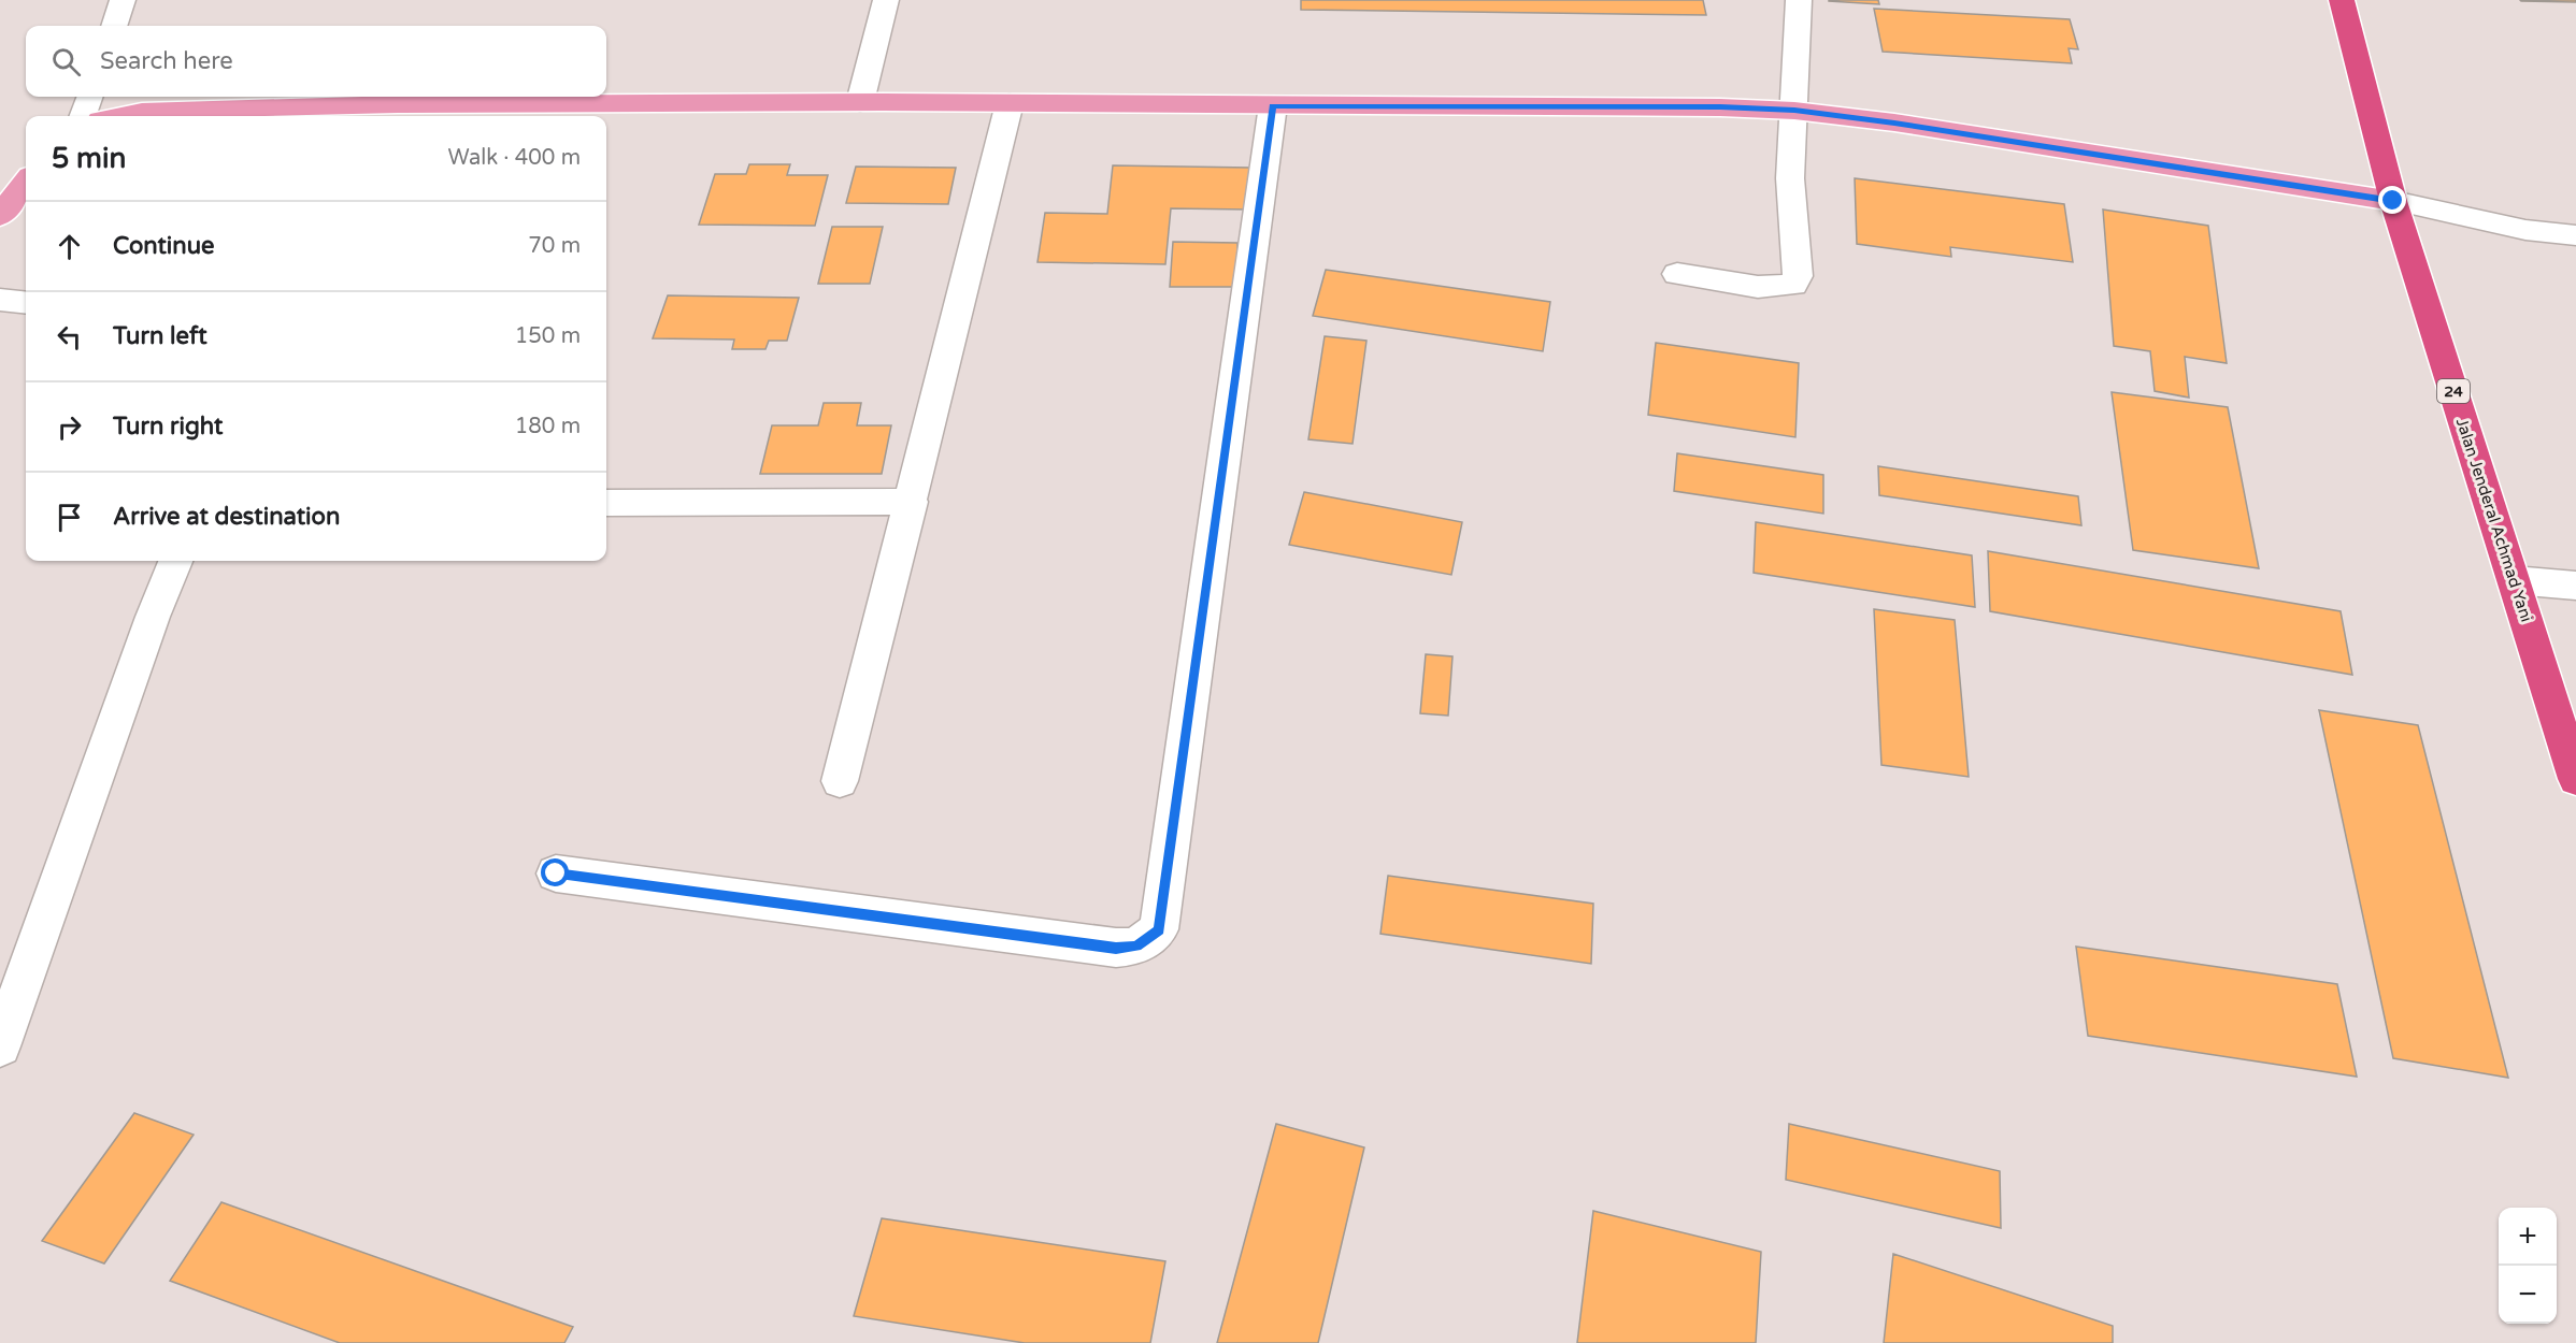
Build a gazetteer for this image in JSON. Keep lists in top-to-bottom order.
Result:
{
  "streets": {
    "highway": ["24", "Jalan Jenderal Achmad Yani"]
  },
  "page": {
    "search": "Search here",
    "heading": ["5 min", "Walk · 400 m"],
    "list": [
      ["Continue", "70 m"],
      ["Turn left", "150 m"],
      ["Turn right", "180 m"],
      "Arrive at destination"
    ],
    "map_buttons": ["+", "−"]
  }
}
